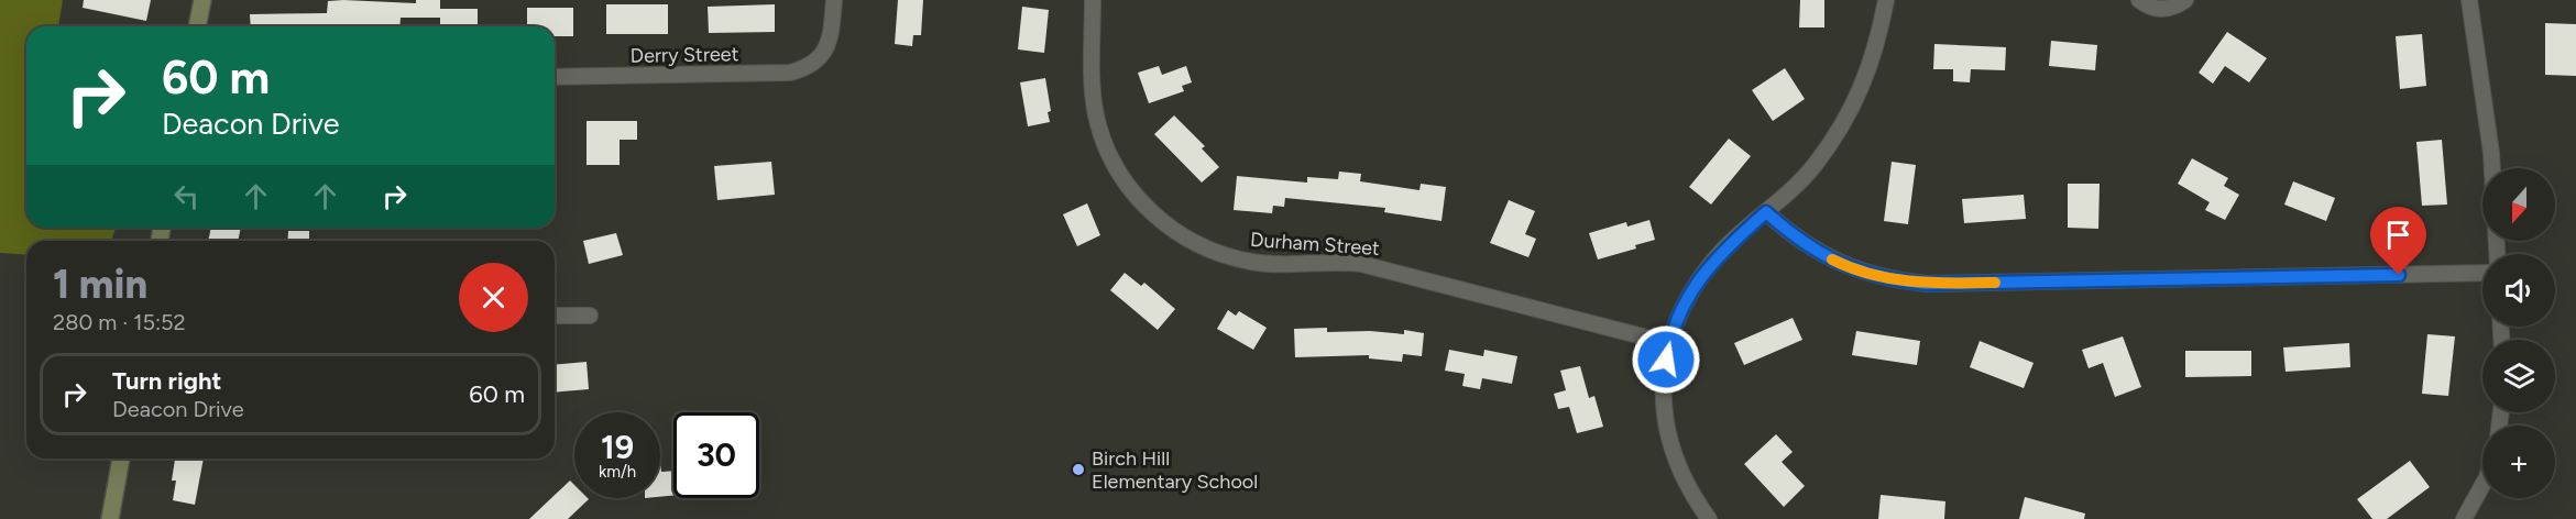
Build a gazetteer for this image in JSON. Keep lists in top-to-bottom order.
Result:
{
  "streets": {
    "street": ["Derry Street", "Durham Street"]
  },
  "places": ["Birch Hill Elementary School"],
  "north": "bottom",
  "page": {
    "turn": ["60 m", "Deacon Drive"],
    "map_buttons": "+",
    "heading": ["1 min", "280 m · 15:52"],
    "list": [
      {
        "name": "Turn right",
        "note": "Deacon Drive",
        "value": "60 m"
      }
    ],
    "speed": "19 km/h",
    "limit": "30"
  }
}
